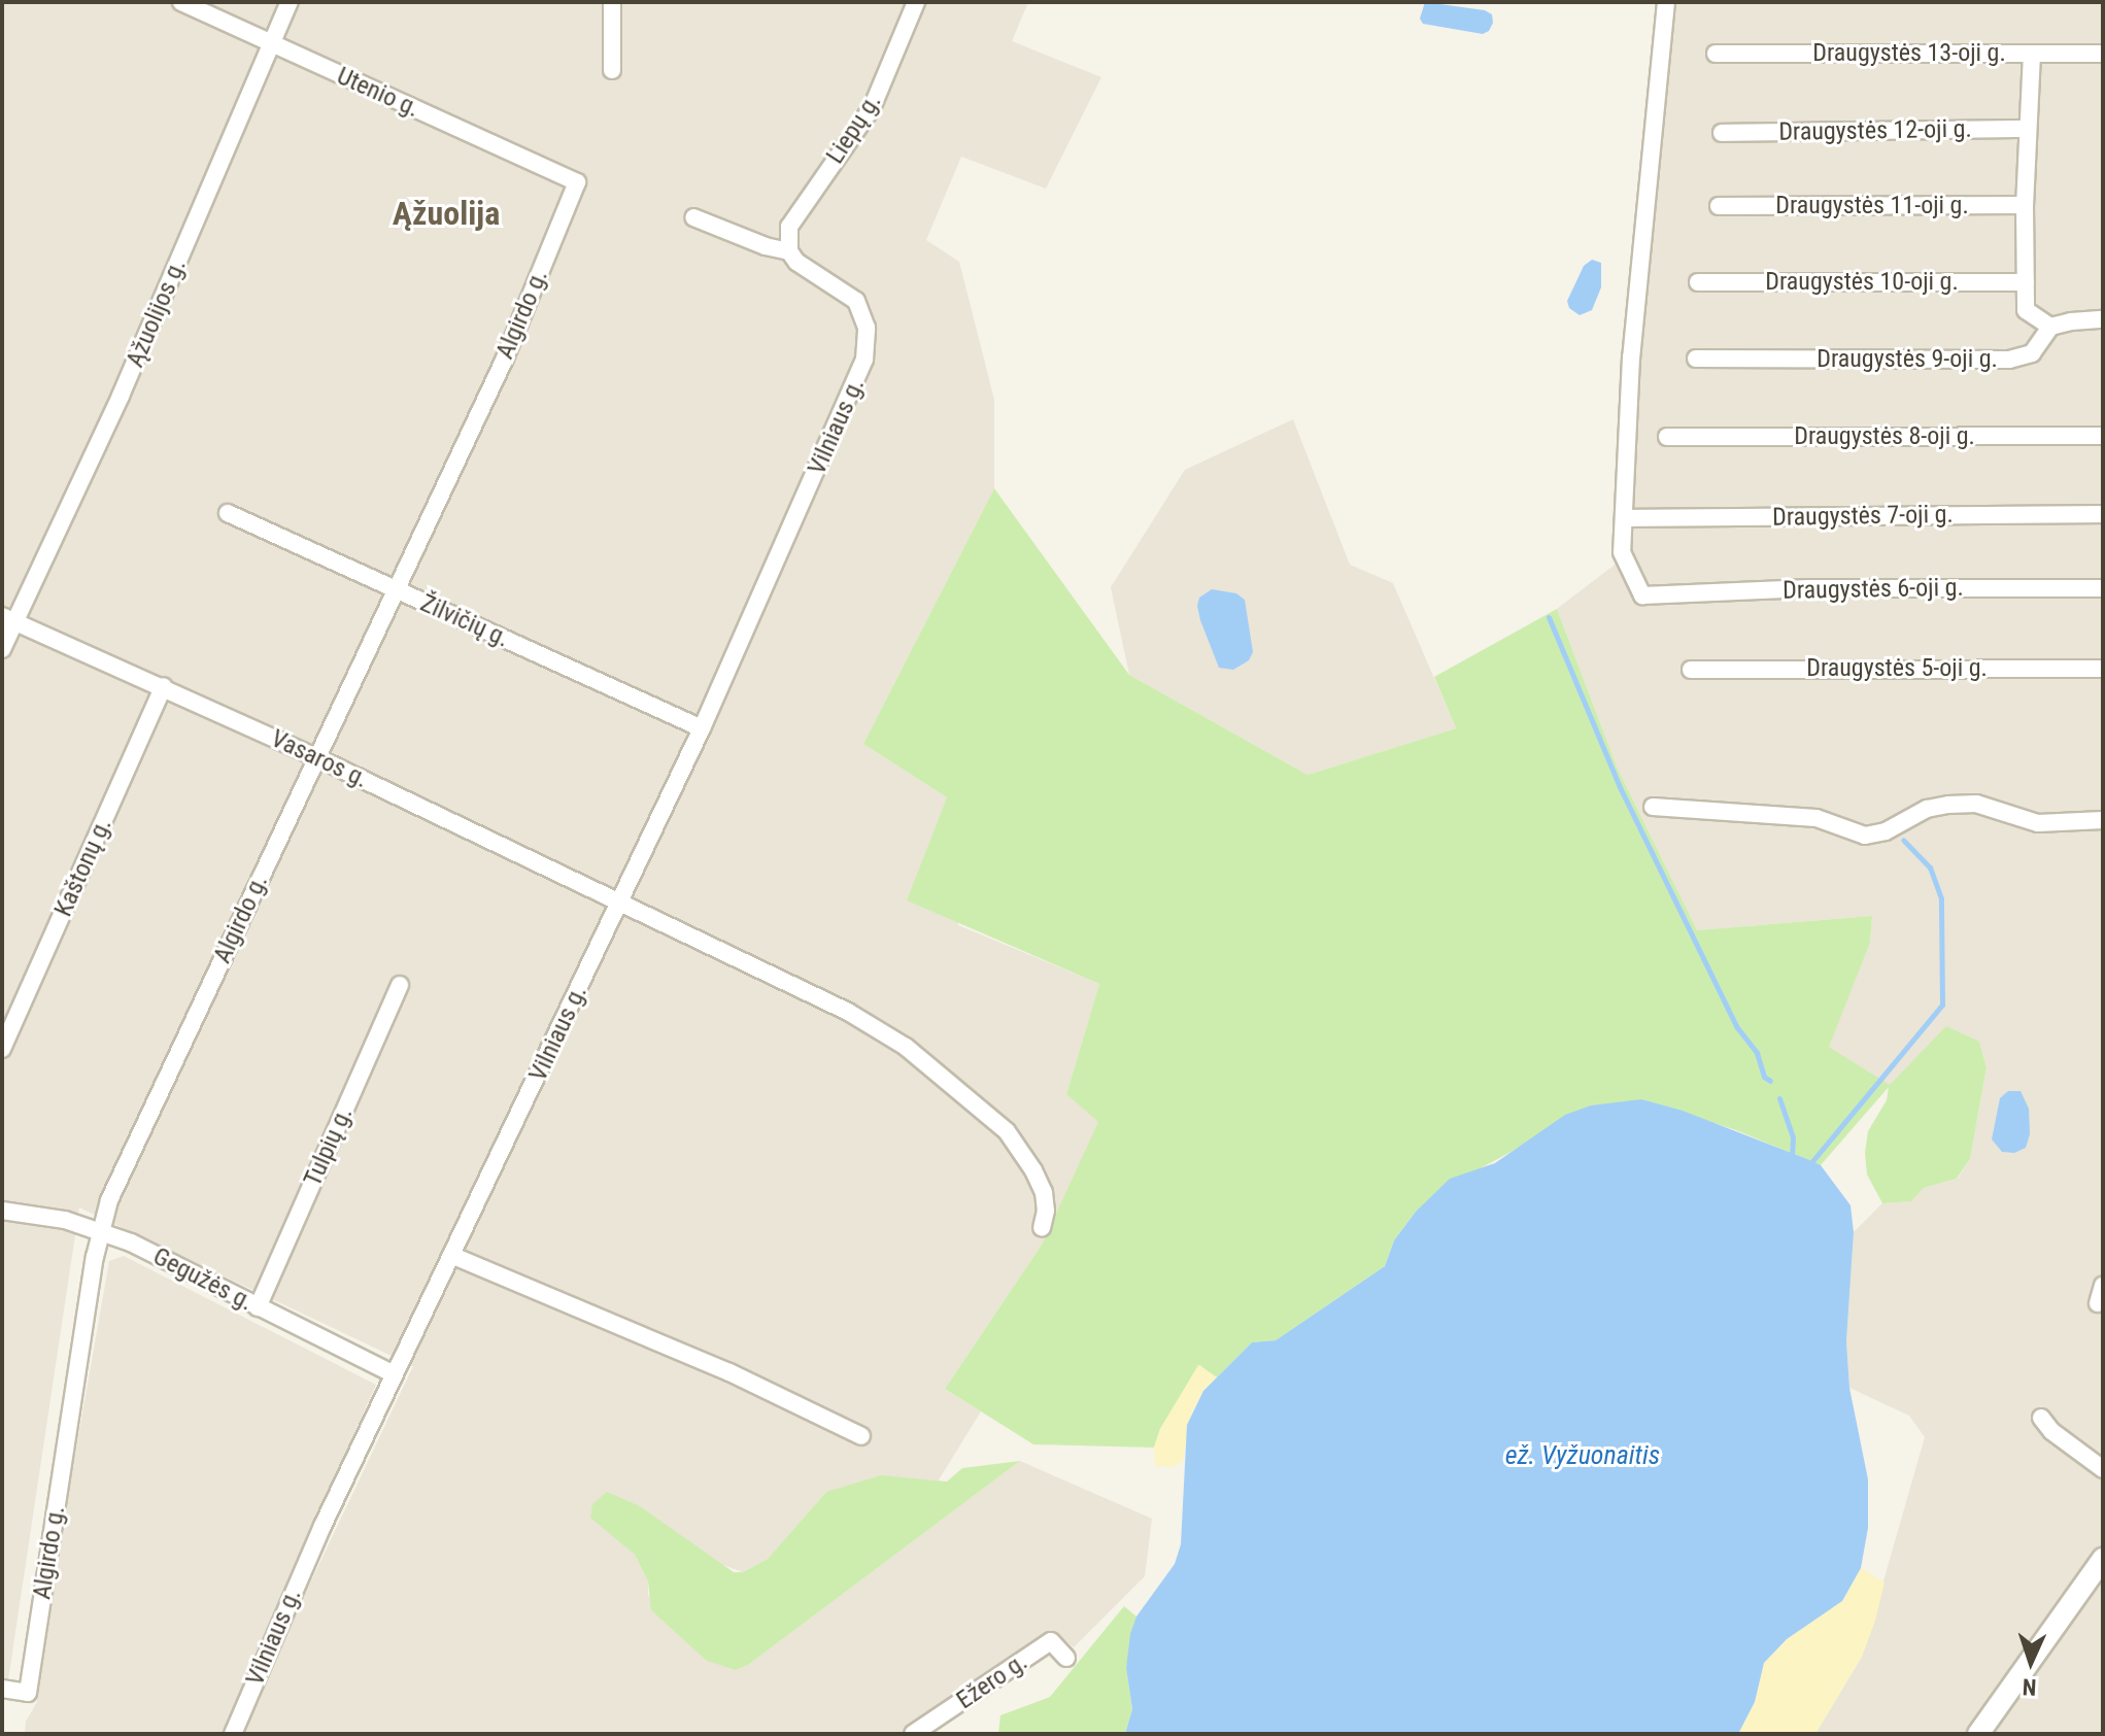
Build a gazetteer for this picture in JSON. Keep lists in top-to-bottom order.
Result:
{
  "streets": {
    "street": [
      "Draugystės 13-oji g.",
      "Utenio g.",
      "Liepų g.",
      "Draugystės 12-oji g.",
      "Draugystės 11-oji g.",
      "Draugystės 10-oji g.",
      "Ąžuolijos g.",
      "Algirdo g.",
      "Draugystės 9-oji g.",
      "Vilniaus g.",
      "Draugystės 8-oji g.",
      "Draugystės 7-oji g.",
      "Draugystės 6-oji g.",
      "Žilvičių g.",
      "Draugystės 5-oji g.",
      "Vasaros g.",
      "Kaštonų g.",
      "Tulpių g.",
      "Gegužės g.",
      "Ežero g."
    ]
  },
  "crossings": [
    ["Utenio g.", "Ąžuolijos g."],
    ["Utenio g.", "Algirdo g."],
    ["Liepų g.", "Vilniaus g."],
    ["Ąžuolijos g.", "Vasaros g."],
    ["Algirdo g.", "Žilvičių g."],
    ["Algirdo g.", "Vasaros g."],
    ["Algirdo g.", "Gegužės g."],
    ["Vilniaus g.", "Žilvičių g."],
    ["Vilniaus g.", "Vasaros g."],
    ["Vilniaus g.", "Gegužės g."],
    ["Draugystės 7-oji g.", "Draugystės 6-oji g."],
    ["Vasaros g.", "Kaštonų g."],
    ["Tulpių g.", "Gegužės g."]
  ],
  "districts": ["Ąžuolija"],
  "water": ["ež. Vyžuonaitis"],
  "north": "bottom"
}
